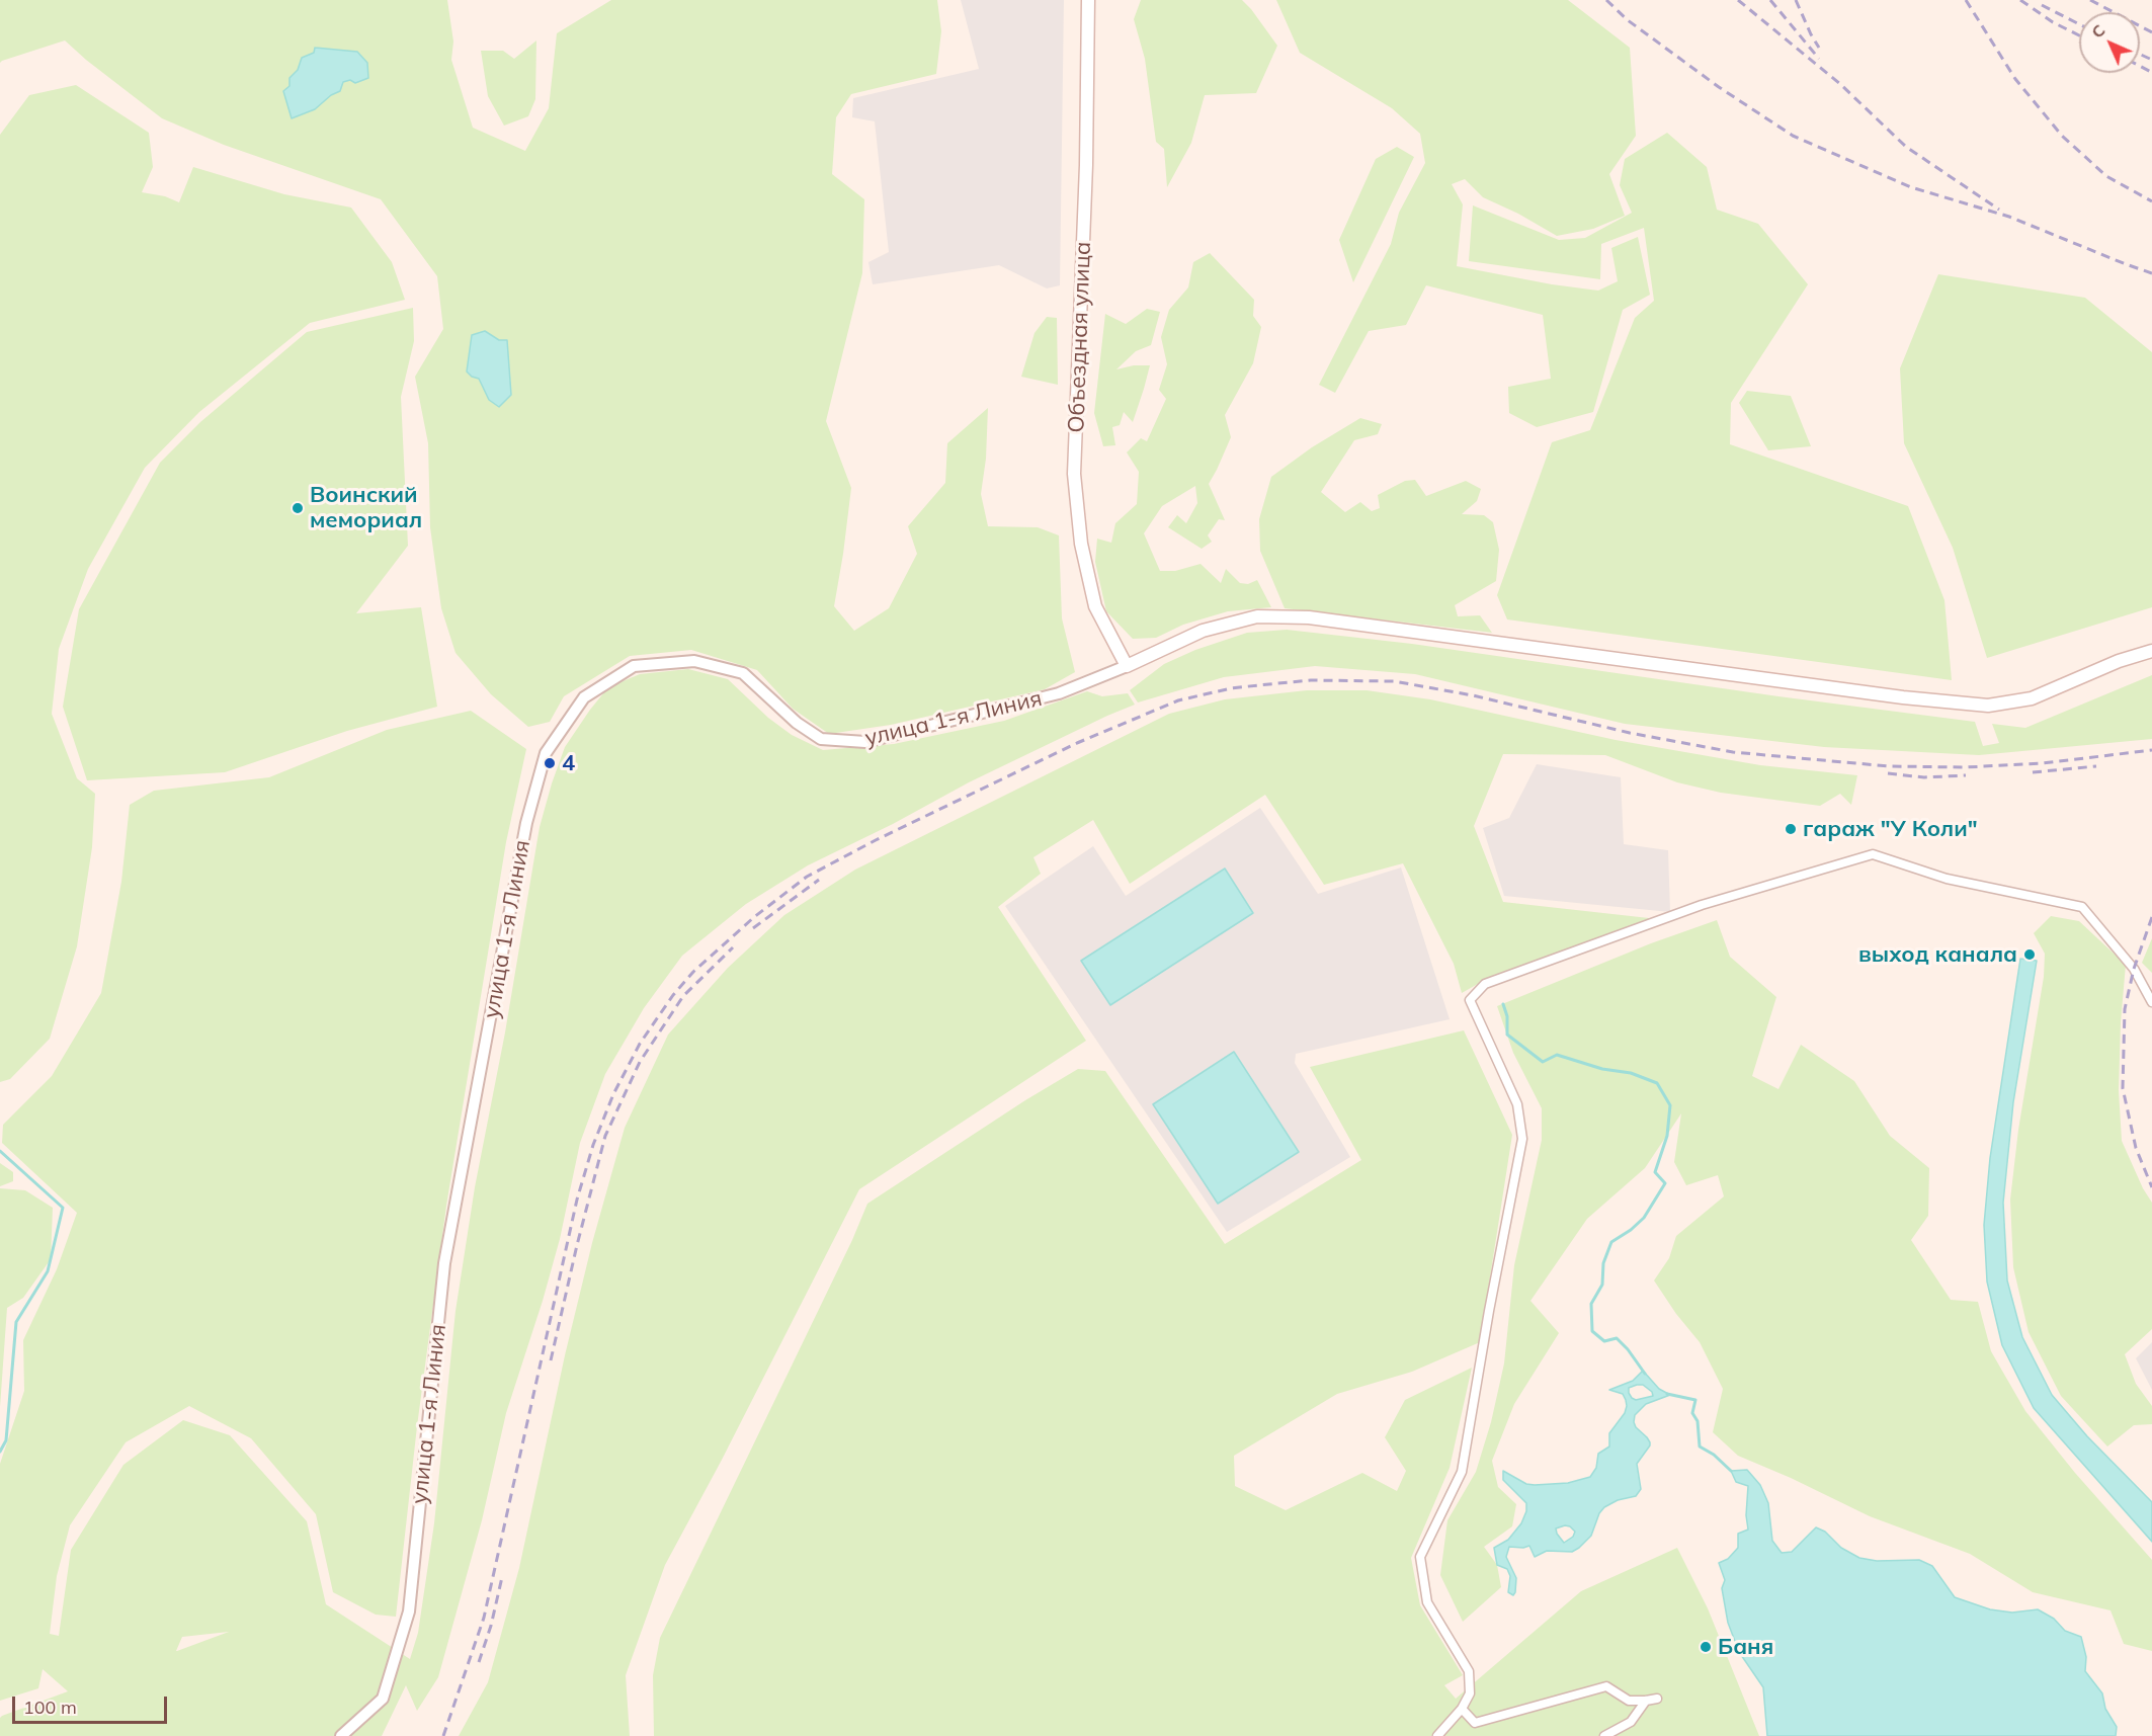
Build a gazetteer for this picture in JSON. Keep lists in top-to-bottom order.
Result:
{
  "streets": {
    "main road": ["Объездная улица"],
    "street": ["улица 1-я Линия"]
  },
  "crossings": [
    ["Объездная улица", "улица 1-я Линия"]
  ],
  "places": [
    "Воинский мемориал",
    "4",
    "гараж \"У Коли\"",
    "выход канала",
    "Баня"
  ],
  "scale_bar": "100 m",
  "north": "top left"
}
